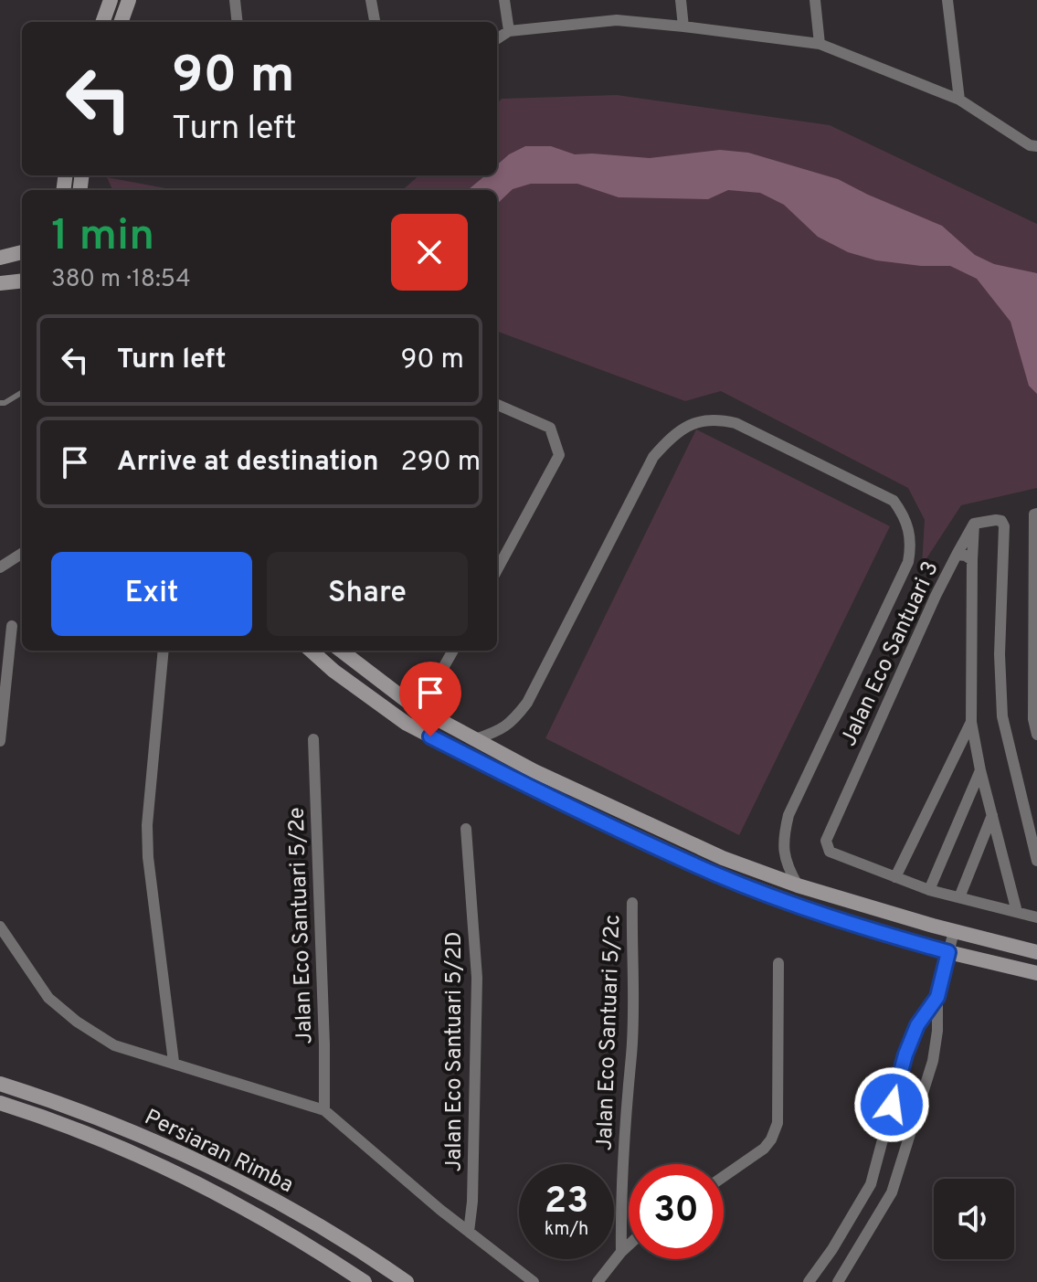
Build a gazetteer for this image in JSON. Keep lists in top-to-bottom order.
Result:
{
  "streets": {
    "street": [
      "Jalan Eco Santuari 3",
      "Jalan Eco Santuari 5/2e",
      "Jalan Eco Santuari 5/2c",
      "Jalan Eco Santuari 5/2D",
      "Persiaran Rimba"
    ]
  },
  "page": {
    "turn": ["90 m", "Turn left"],
    "heading": ["1 min", "380 m · 18:54"],
    "list": [
      {
        "name": "Turn left",
        "value": "90 m"
      },
      {
        "name": "Arrive at destination",
        "value": "290 m"
      }
    ],
    "buttons": ["Exit", "Share"],
    "speed": "23 km/h",
    "limit": "30"
  }
}
